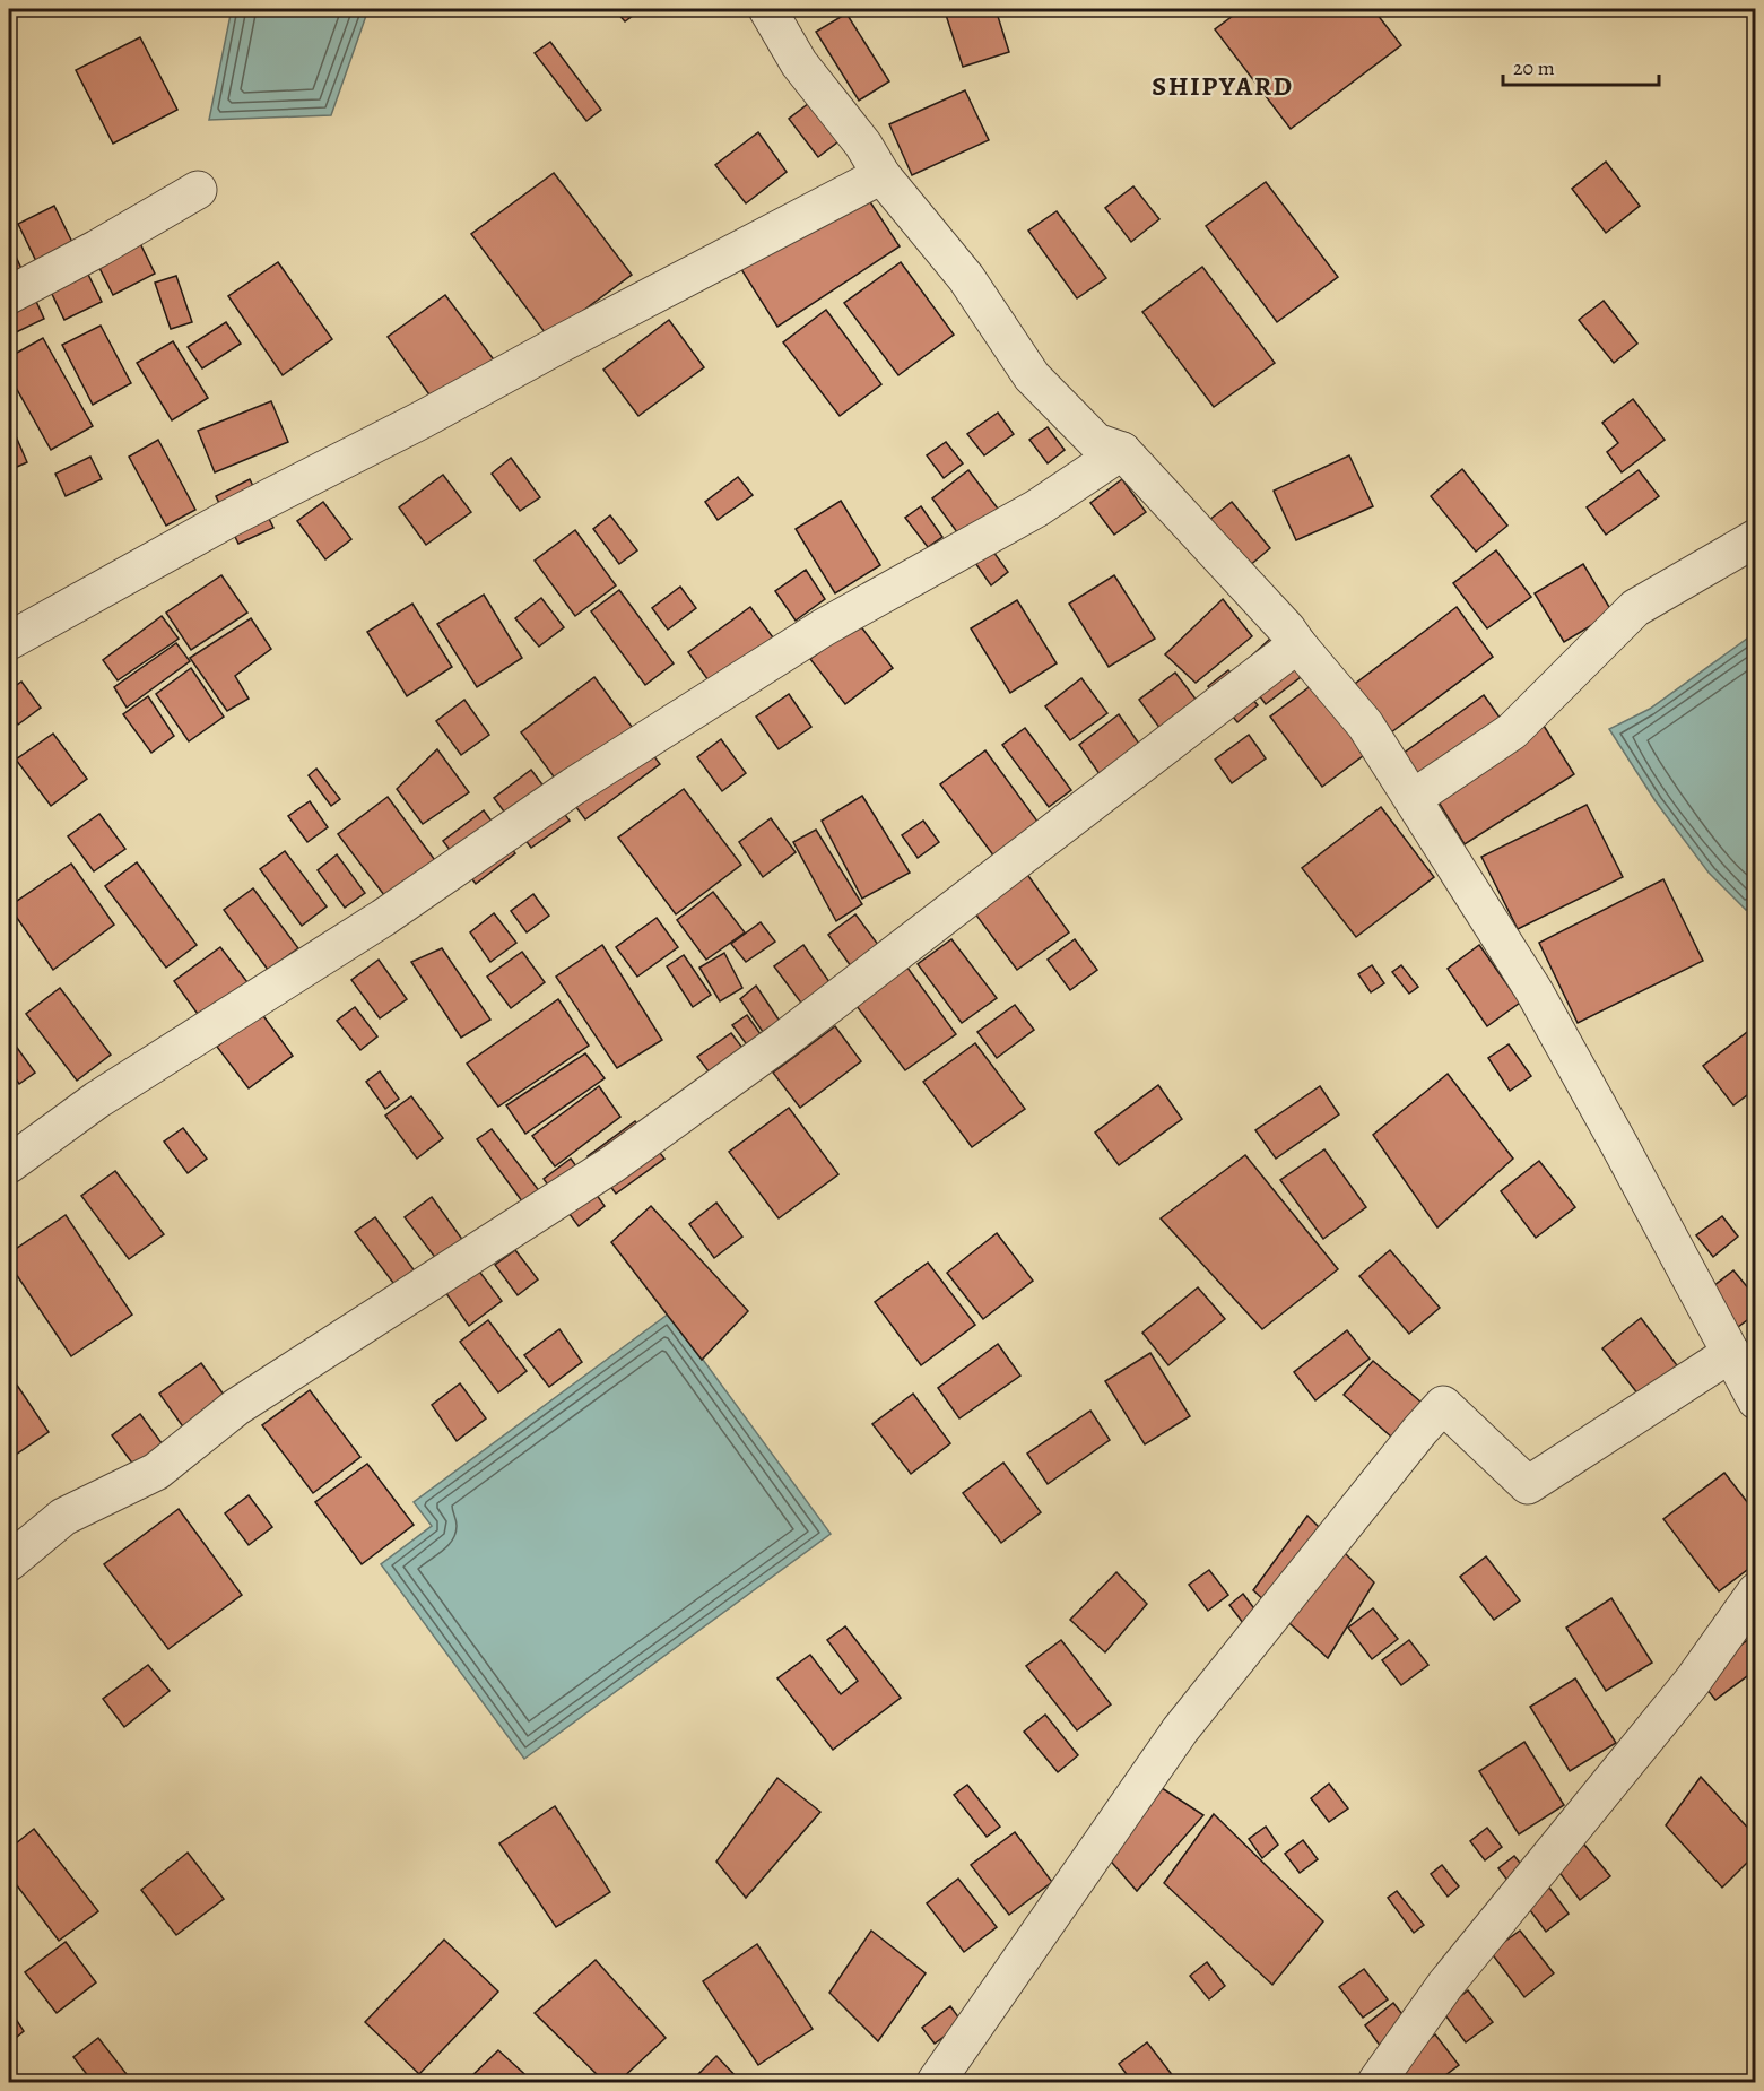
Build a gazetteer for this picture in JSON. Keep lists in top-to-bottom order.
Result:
{
  "districts": ["SHIPYARD"],
  "scale_bar": "20 m"
}
